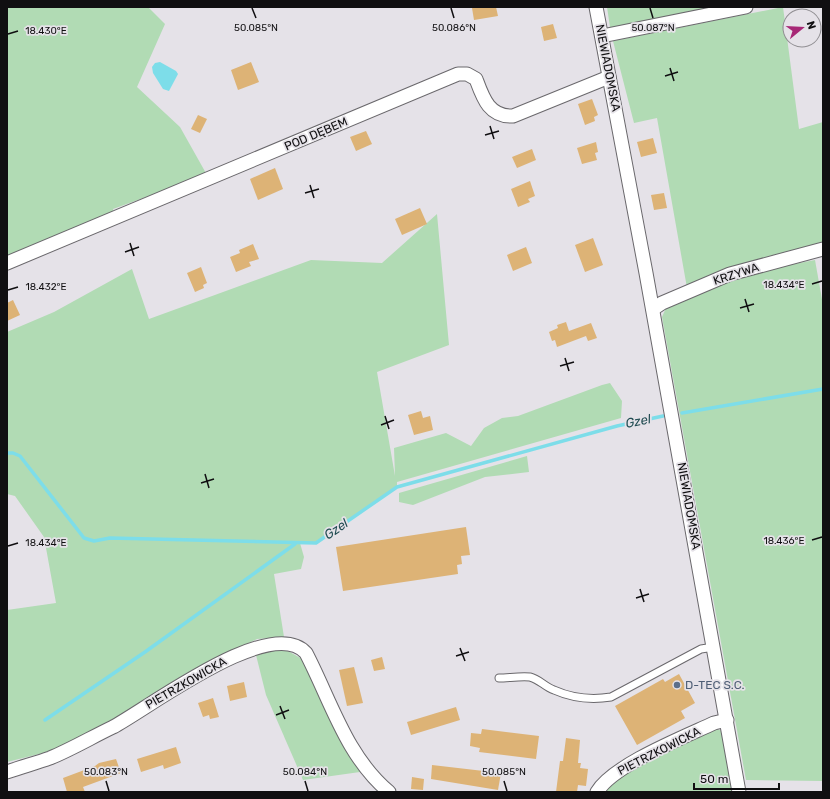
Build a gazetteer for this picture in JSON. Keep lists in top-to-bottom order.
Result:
{
  "streets": {
    "street": [
      "NIEWIADOMSKA",
      "POD DĘBEM",
      "KRZYWA",
      "PIETRZKOWICKA"
    ]
  },
  "crossings": [
    ["NIEWIADOMSKA", "POD DĘBEM"],
    ["NIEWIADOMSKA", "KRZYWA"],
    ["NIEWIADOMSKA", "PIETRZKOWICKA"]
  ],
  "water": ["Gzel"],
  "places": ["D-TEC S.C."],
  "scale_bar": "50 m",
  "north": "right",
  "coordinates": [
    "50.085°N",
    "50.086°N",
    "50.087°N",
    "18.430°E",
    "18.434°E",
    "18.432°E",
    "18.436°E",
    "50.083°N",
    "50.084°N"
  ]
}
